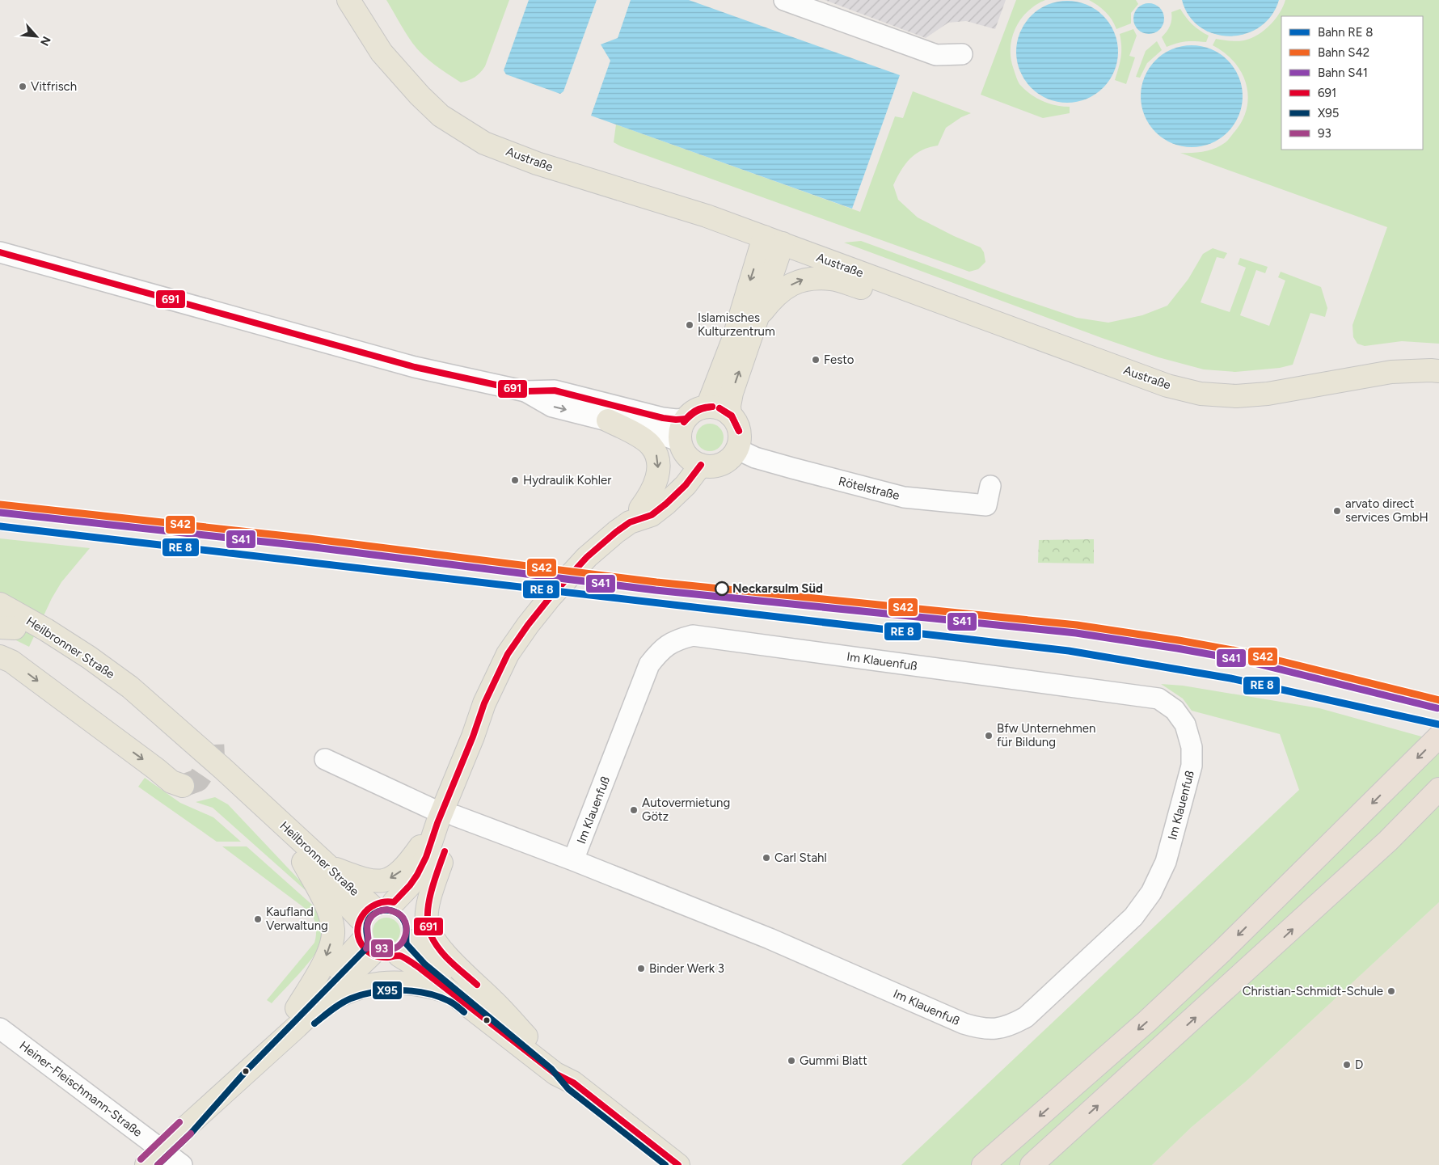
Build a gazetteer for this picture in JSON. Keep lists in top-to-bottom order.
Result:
{
  "streets": {
    "main road": ["Austraße", "Heilbronner Straße"],
    "street": ["Rötelstraße", "Im Klauenfuß", "Heiner-Fleischmann-Straße"]
  },
  "places": [
    "Vitfrisch",
    "Islamisches Kulturzentrum",
    "Festo",
    "Hydraulik Kohler",
    "arvato direct services GmbH",
    "Neckarsulm Süd",
    "Bfw Unternehmen für Bildung",
    "Autovermietung Götz",
    "Carl Stahl",
    "Kaufland Verwaltung",
    "Binder Werk 3",
    "Christian-Schmidt-Schule",
    "Gummi Blatt",
    "D"
  ],
  "lines": [
    "transit line 691",
    "rail line S42",
    "rail line S41",
    "transit line 93",
    "transit line X95"
  ],
  "legend": [
    "Bahn RE 8",
    "Bahn S42",
    "Bahn S41",
    "691",
    "X95",
    "93"
  ],
  "north": "bottom right"
}
